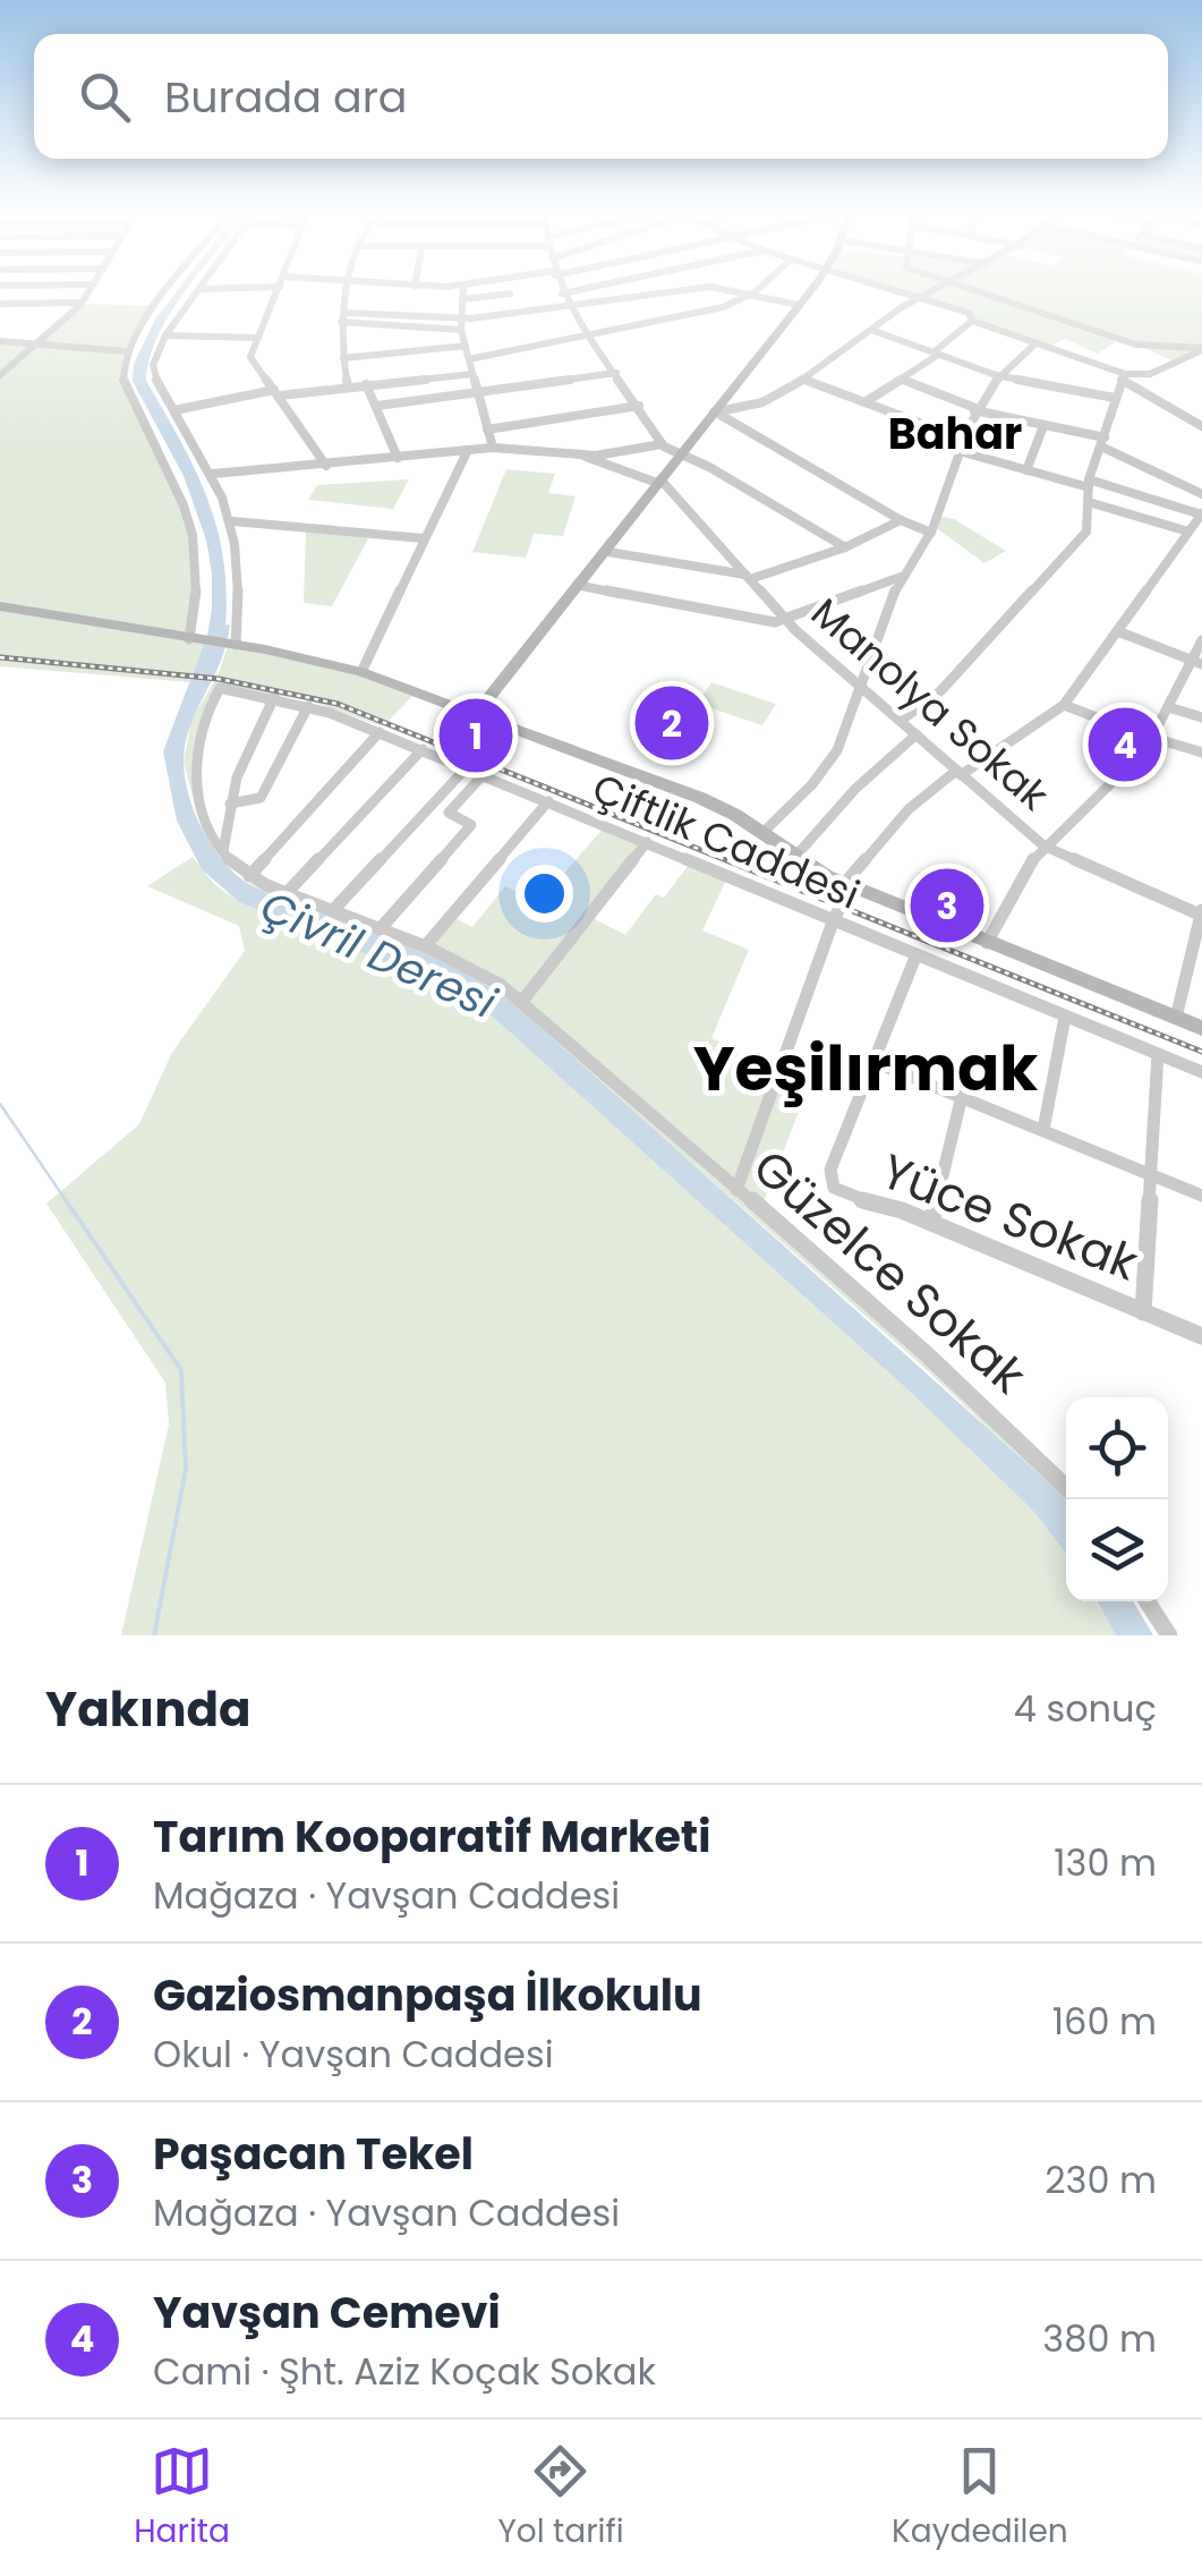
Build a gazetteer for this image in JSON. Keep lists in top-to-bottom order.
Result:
{
  "streets": {
    "street": [
      "Manolya Sokak",
      "Çiftlik Caddesi",
      "Yüce Sokak",
      "Güzelce Sokak"
    ]
  },
  "crossings": [
    ["Çiftlik Caddesi", "Yüce Sokak"],
    ["Çiftlik Caddesi", "Güzelce Sokak"]
  ],
  "districts": ["Bahar", "Yeşilırmak"],
  "water": ["Çivril Deresi"],
  "page": {
    "search": "Burada ara",
    "pins": [
      "2",
      "1",
      "4",
      "3"
    ],
    "heading": ["Yakında", "4 sonuç"],
    "list": [
      {
        "mark": "1",
        "name": "Tarım Kooparatif Marketi",
        "note": "Mağaza · Yavşan Caddesi",
        "value": "130 m"
      },
      {
        "mark": "2",
        "name": "Gaziosmanpaşa İlkokulu",
        "note": "Okul · Yavşan Caddesi",
        "value": "160 m"
      },
      {
        "mark": "3",
        "name": "Paşacan Tekel",
        "note": "Mağaza · Yavşan Caddesi",
        "value": "230 m"
      },
      {
        "mark": "4",
        "name": "Yavşan Cemevi",
        "note": "Cami · Şht. Aziz Koçak Sokak",
        "value": "380 m"
      }
    ],
    "nav": ["Harita", "Yol tarifi", "Kaydedilen"]
  }
}
